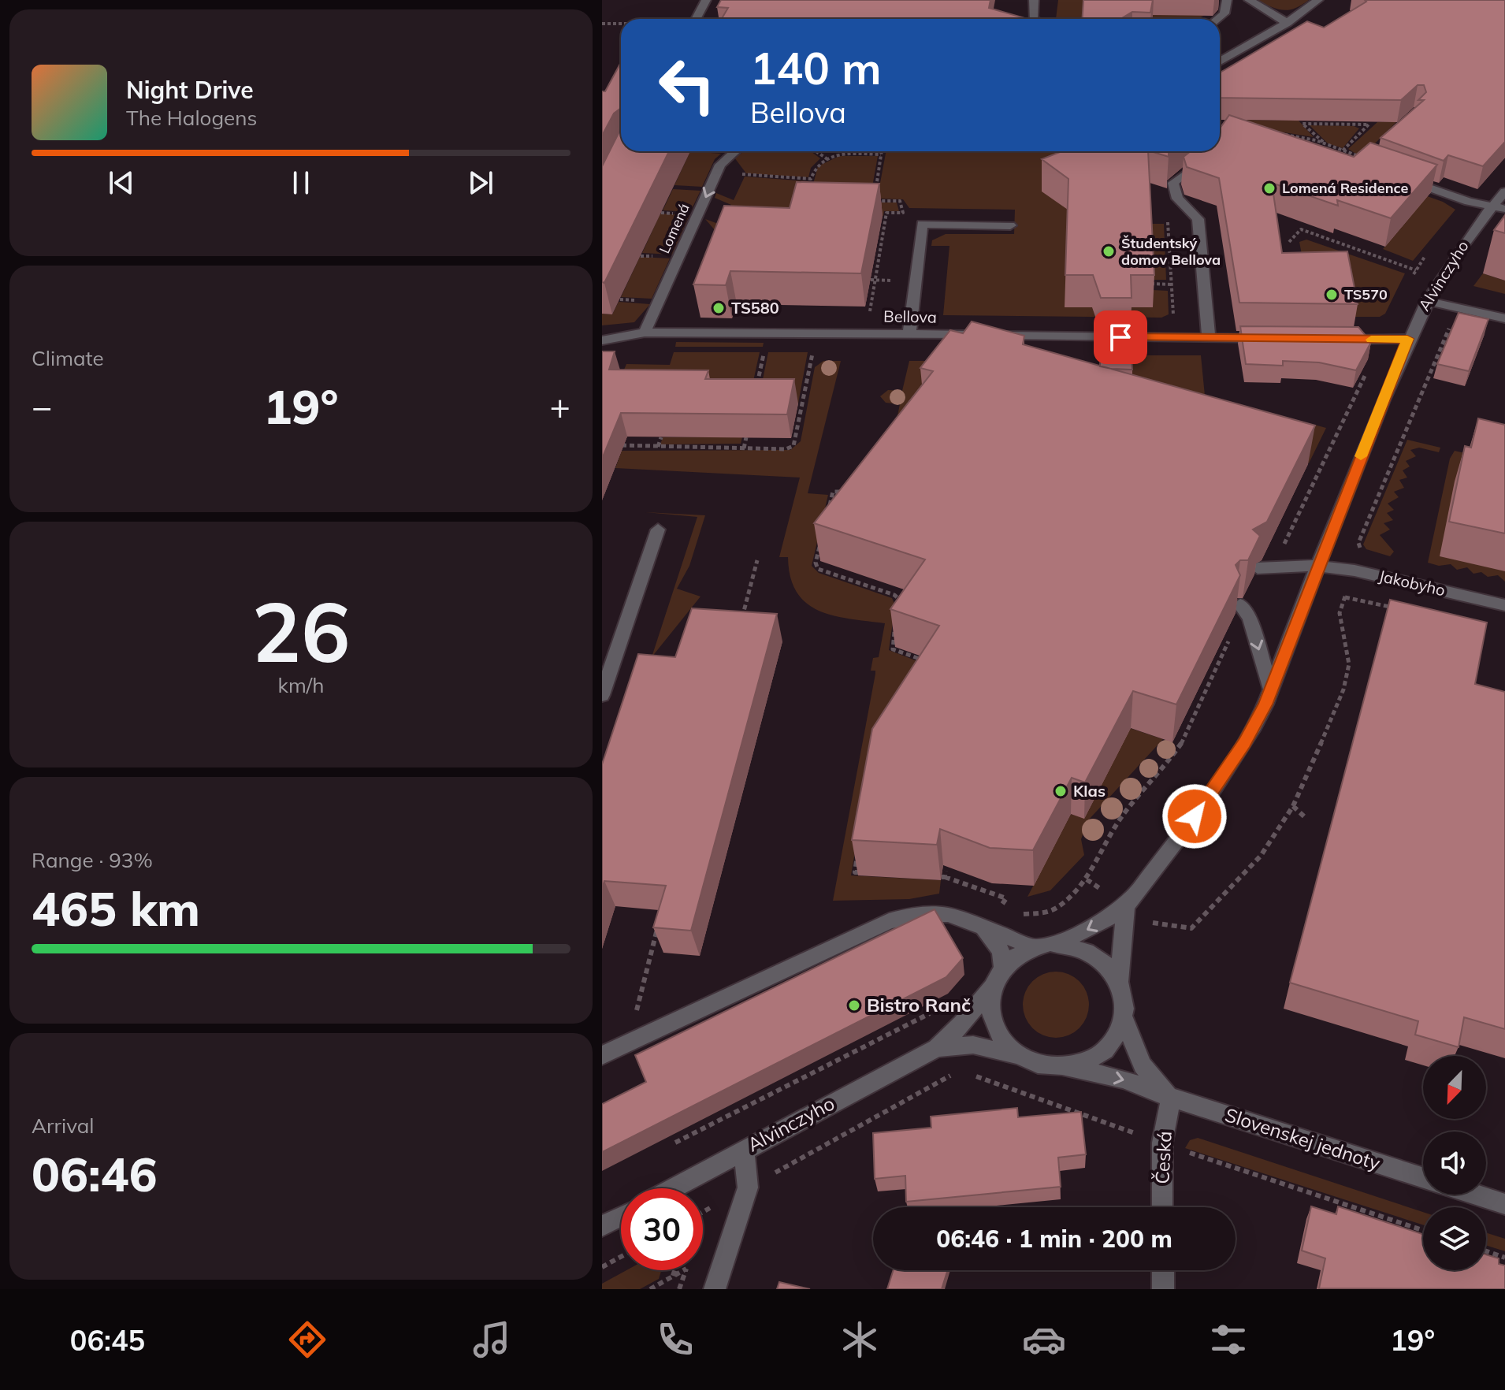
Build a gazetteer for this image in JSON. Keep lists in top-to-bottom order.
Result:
{
  "streets": {
    "street": [
      "Lomená",
      "Alvinczyho",
      "Bellova",
      "Jakobyho",
      "Slovenskej jednoty",
      "Česká"
    ]
  },
  "crossings": [
    ["Lomená", "Bellova"],
    ["Alvinczyho", "Jakobyho"],
    ["Slovenskej jednoty", "Česká"]
  ],
  "one_way": ["Lomená"],
  "places": [
    "Lomená Residence",
    "Študentský domov Bellova",
    "TS570",
    "TS580",
    "Klas",
    "Bistro Ranč"
  ],
  "north": "bottom left",
  "page": {
    "turn": ["140 m", "Bellova"],
    "song": ["Night Drive", "The Halogens"],
    "tile": [
      "Climate",
      ["26", "km/h"],
      ["Range · 93%", "465 km"],
      ["Arrival", "06:46"]
    ],
    "heat": ["−", "19°", "+"],
    "limit": "30",
    "trip": "06:46 · 1 min · 200 m",
    "tabs": ["06:45", "19°"]
  }
}
